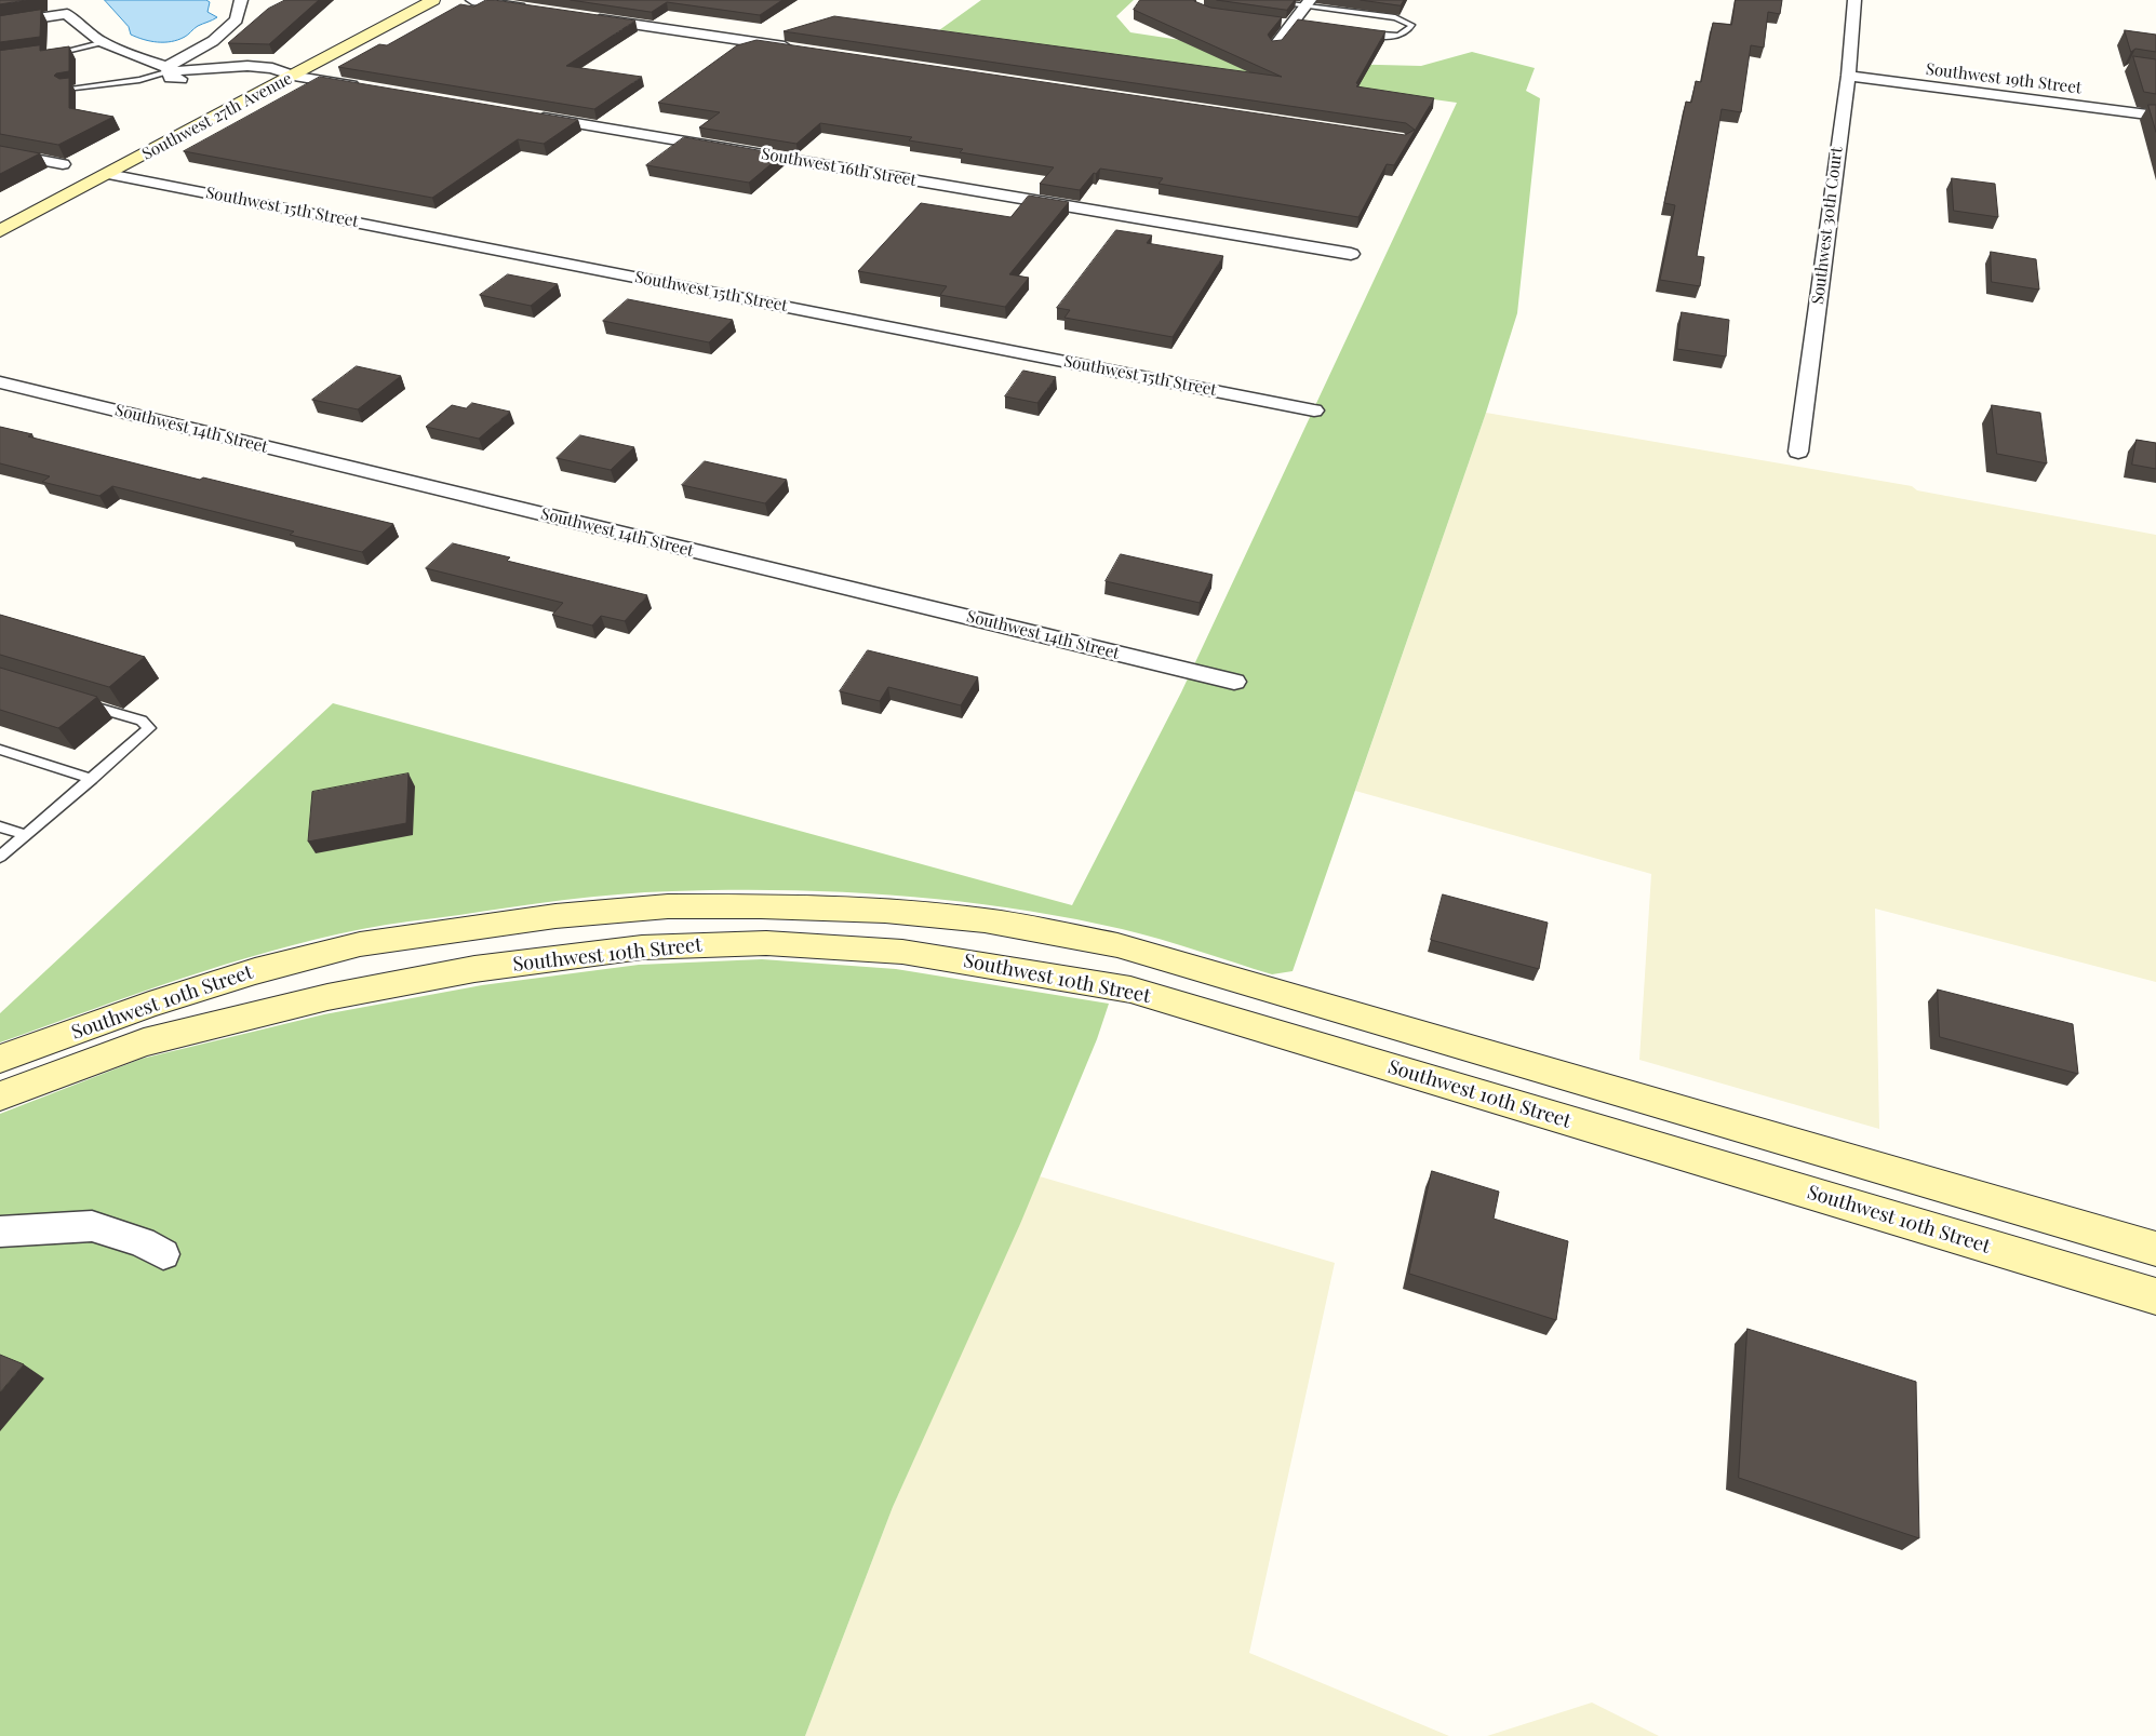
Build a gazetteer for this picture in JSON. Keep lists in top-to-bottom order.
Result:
{
  "streets": {
    "street": [
      "Southwest 19th Street",
      "Southwest 27th Avenue",
      "Southwest 16th Street",
      "Southwest 15th Street",
      "Southwest 30th Court",
      "Southwest 14th Street",
      "Southwest 10th Street"
    ]
  },
  "crossings": [
    ["Southwest 19th Street", "Southwest 30th Court"],
    ["Southwest 27th Avenue", "Southwest 15th Street"]
  ]
}
